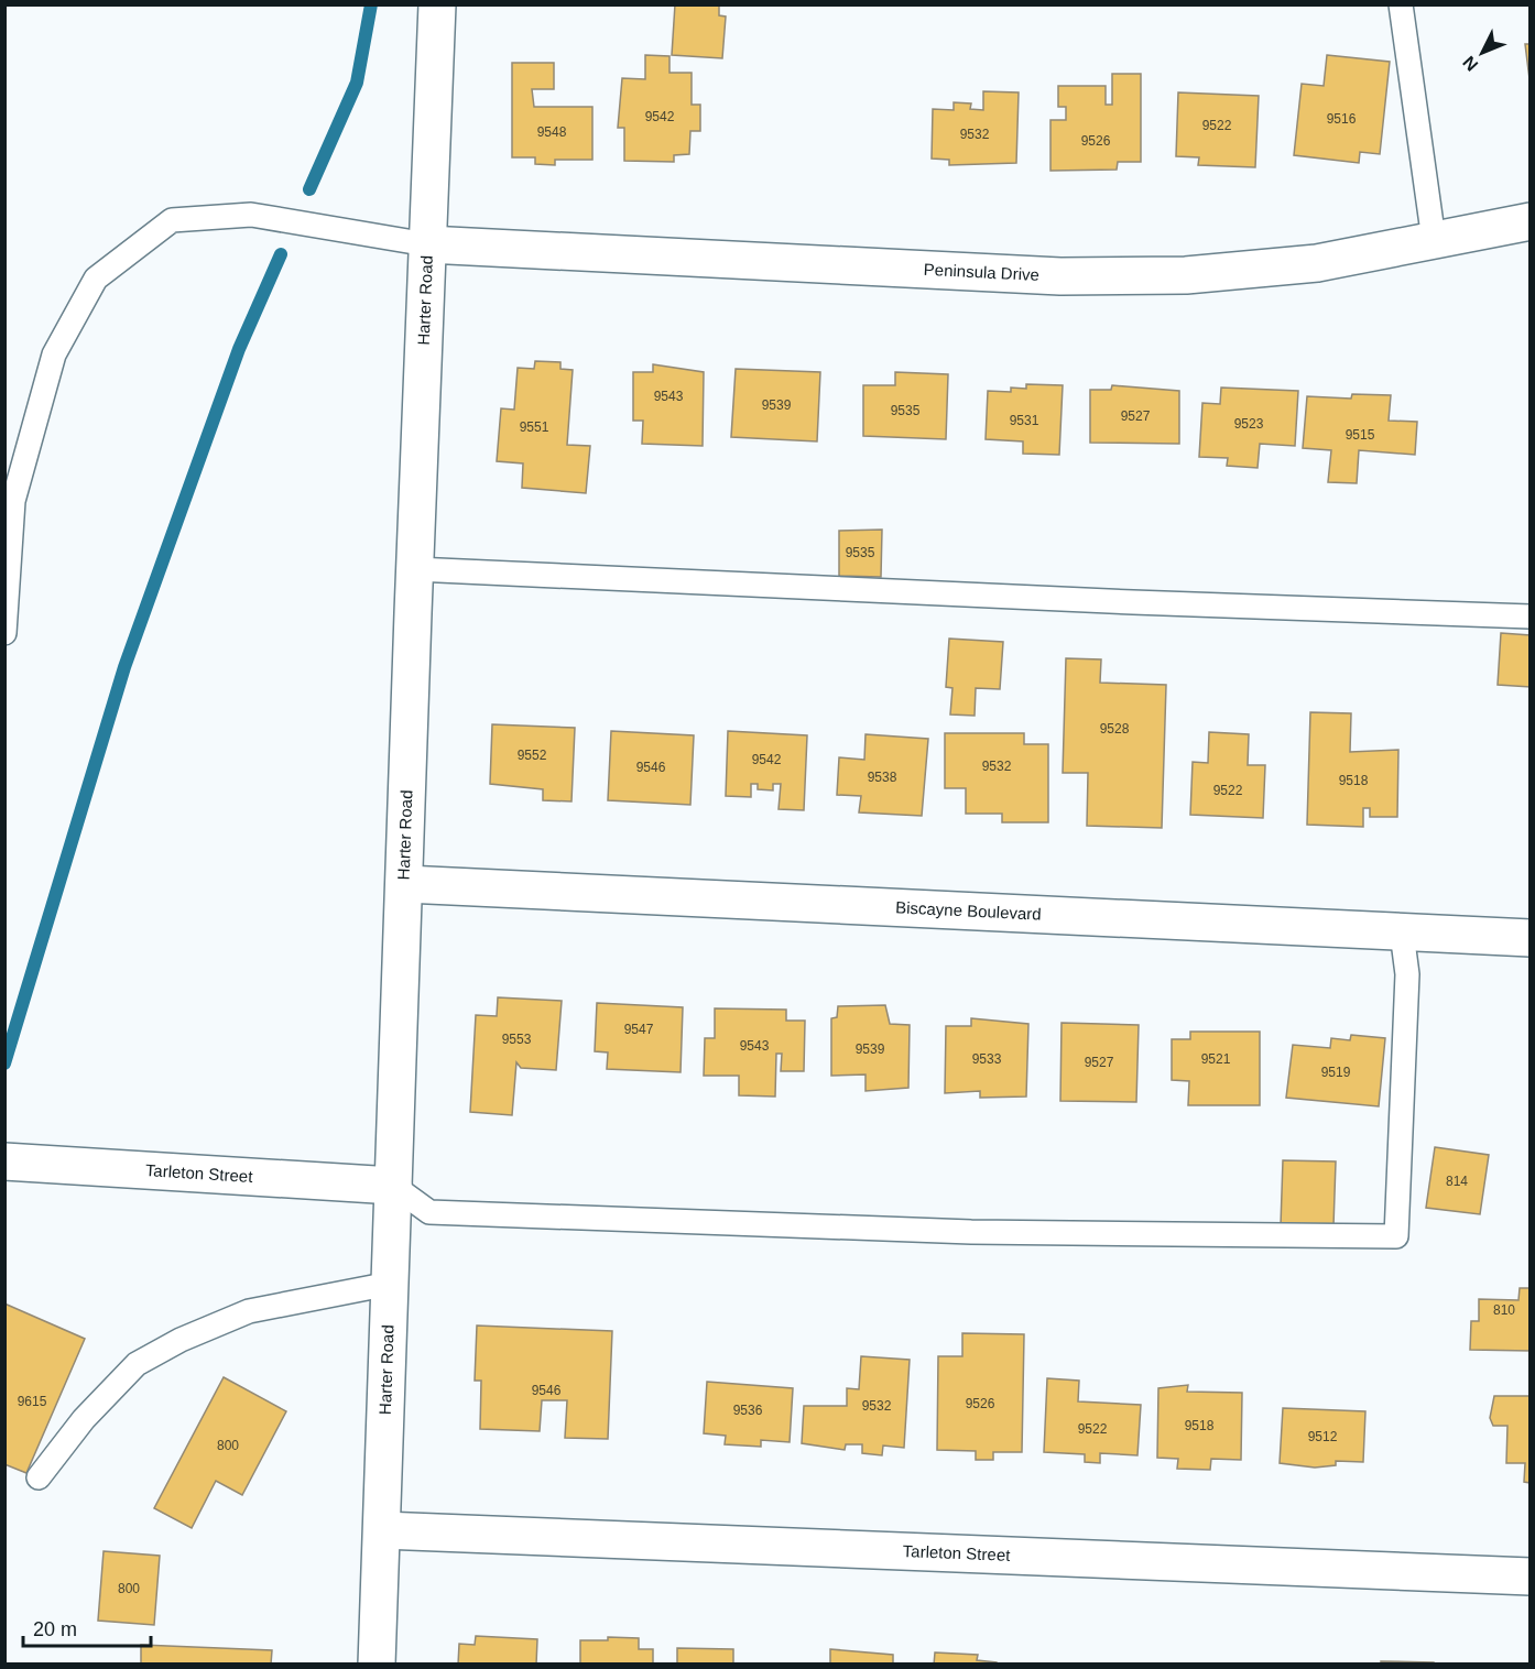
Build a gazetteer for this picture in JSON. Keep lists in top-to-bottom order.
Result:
{
  "streets": {
    "street": [
      "Peninsula Drive",
      "Harter Road",
      "Biscayne Boulevard",
      "Tarleton Street"
    ]
  },
  "crossings": [
    ["Peninsula Drive", "Harter Road"],
    ["Harter Road", "Biscayne Boulevard"],
    ["Harter Road", "Tarleton Street"]
  ],
  "house_numbers": [
    "9542",
    "9516",
    "9522",
    "9548",
    "9532",
    "9526",
    "9543",
    "9539",
    "9535",
    "9527",
    "9531",
    "9523",
    "9551",
    "9515",
    "9535",
    "9528",
    "9552",
    "9542",
    "9532",
    "9546",
    "9538",
    "9518",
    "9522",
    "9547",
    "9553",
    "9543",
    "9539",
    "9533",
    "9521",
    "9527",
    "9519",
    "814",
    "810",
    "9546",
    "9615",
    "9526",
    "9532",
    "9536",
    "9518",
    "9522",
    "9512",
    "800",
    "800"
  ],
  "scale_bar": "20 m",
  "north": "bottom left"
}
